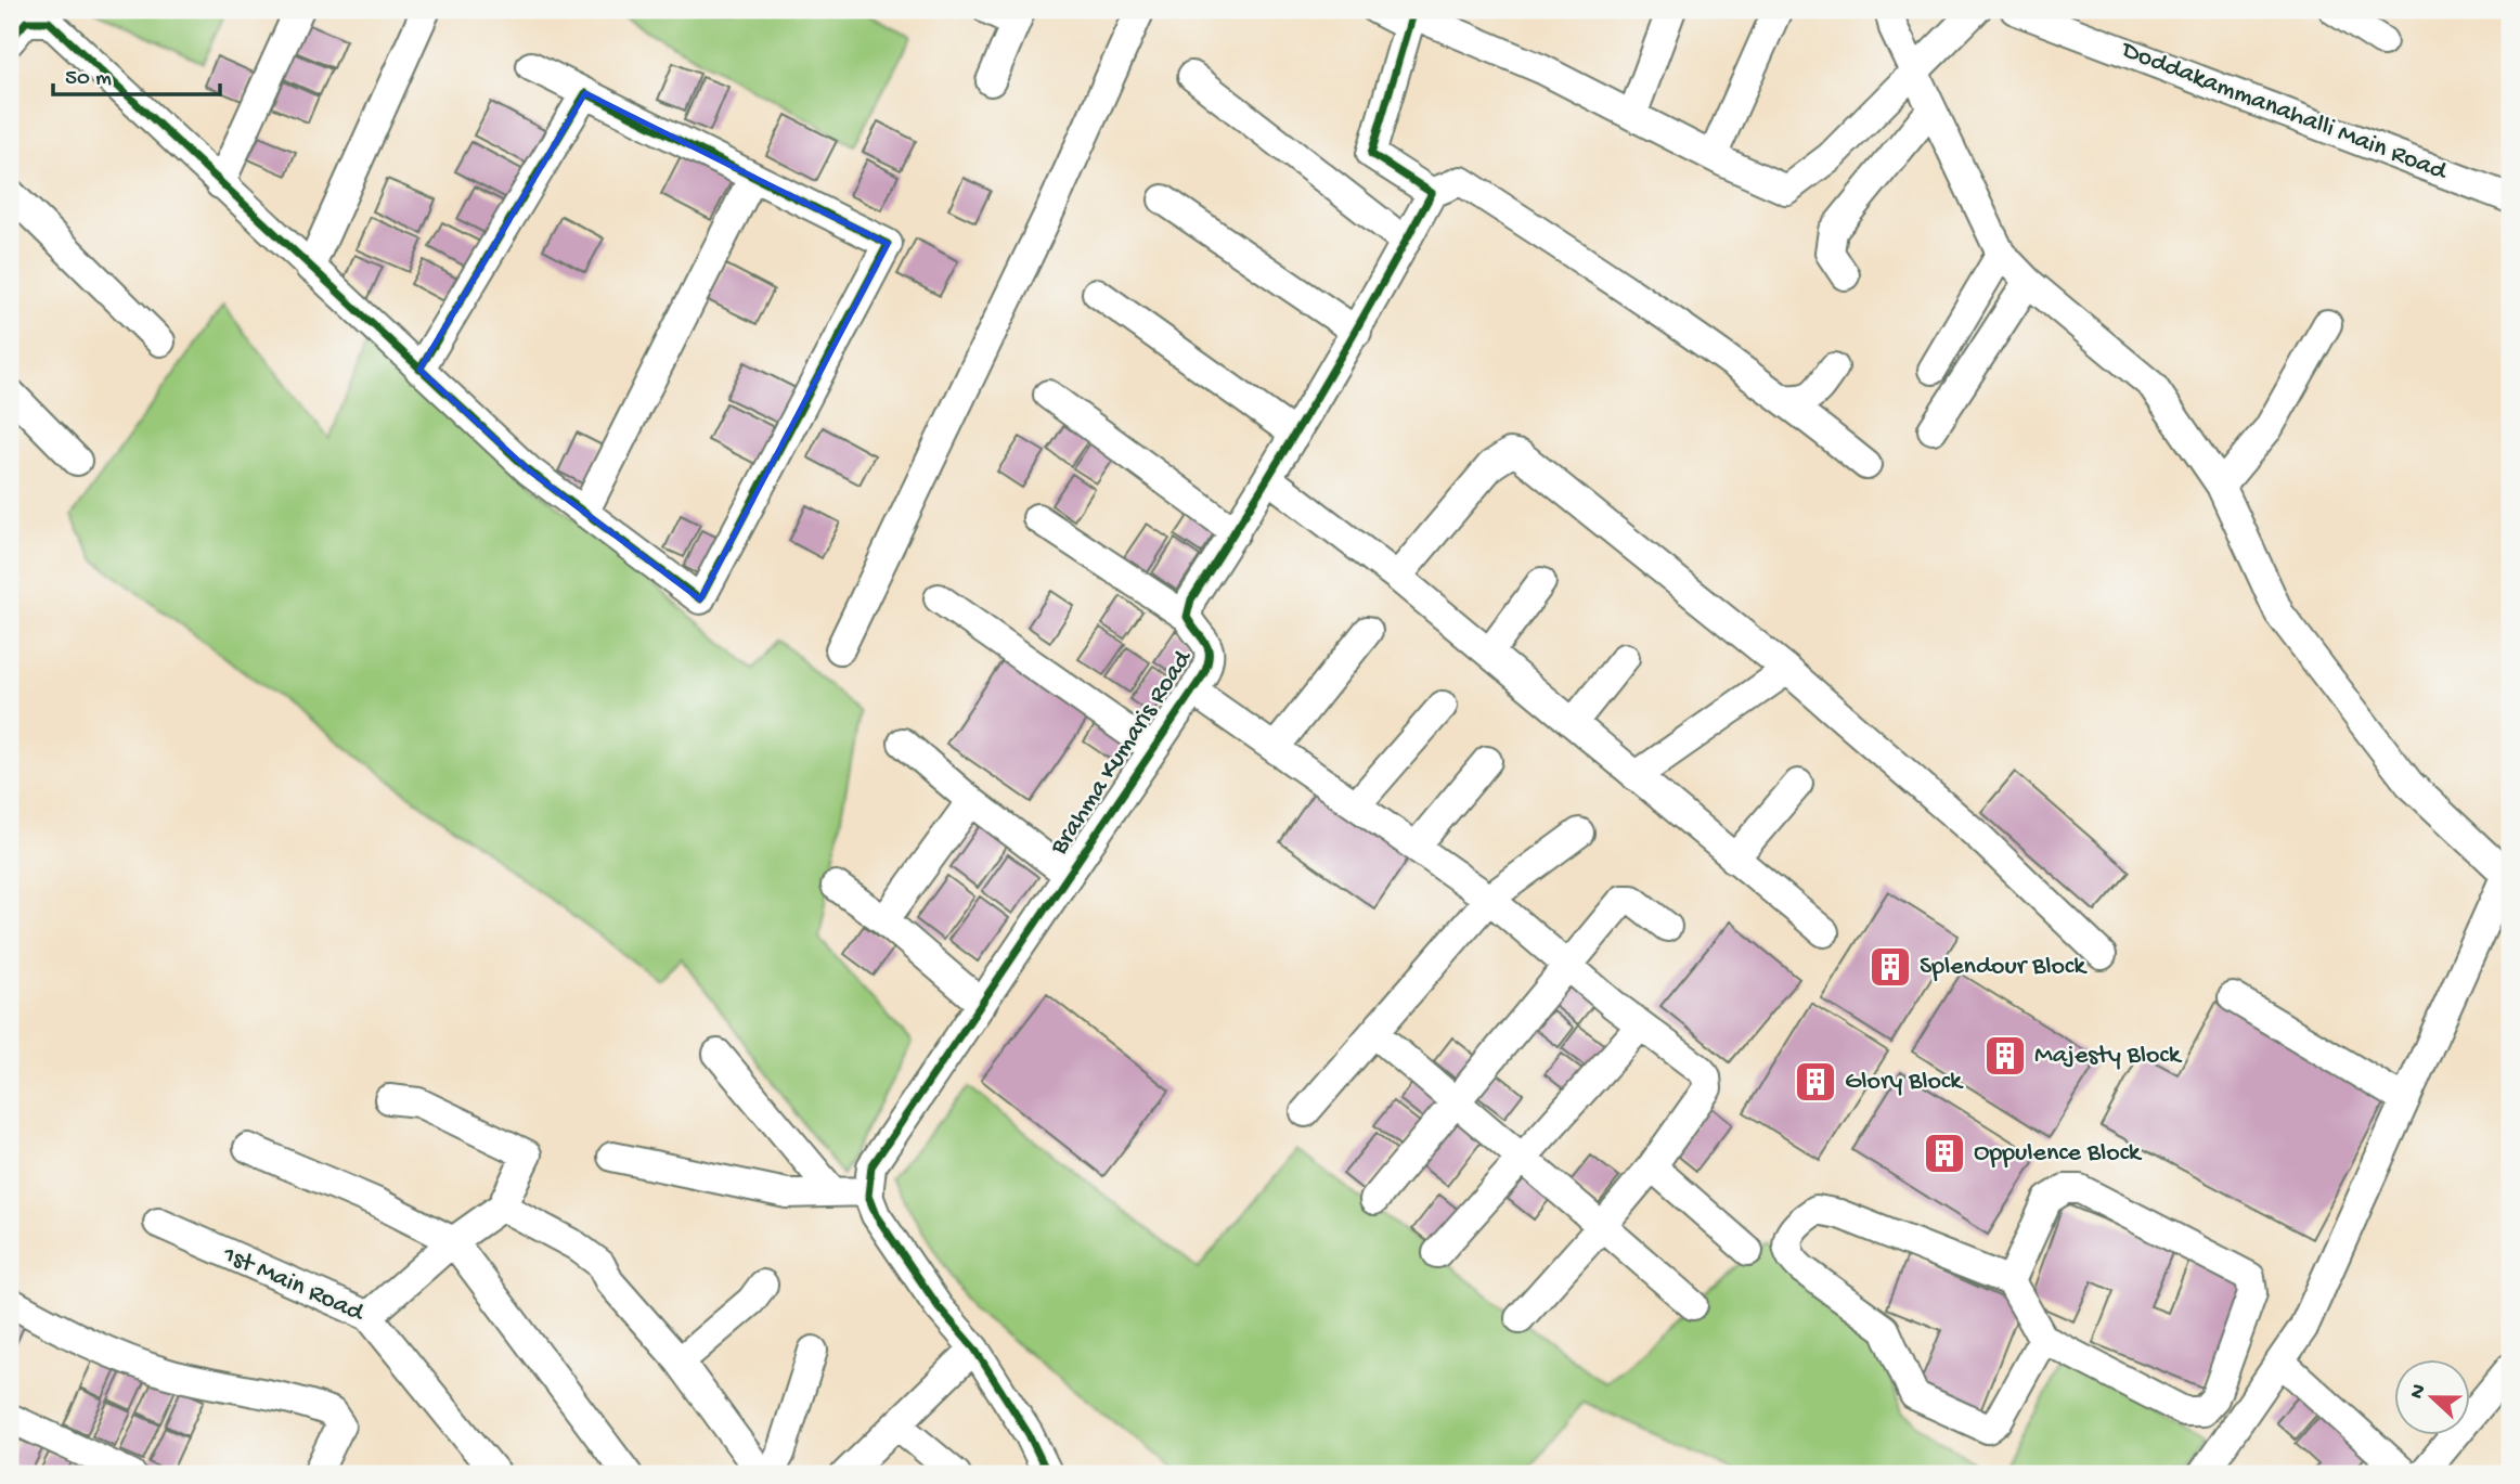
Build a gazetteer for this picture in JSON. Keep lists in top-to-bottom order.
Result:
{
  "streets": {
    "street": ["Doddakammanahalli Main Road", "Brahma Kumaris Road", "1st Main Road"]
  },
  "places": {
    "building": [
      "Splendour Block",
      "Majesty Block",
      "Glory Block",
      "Oppulence Block"
    ]
  },
  "scale_bar": "50 m",
  "north": "left"
}
